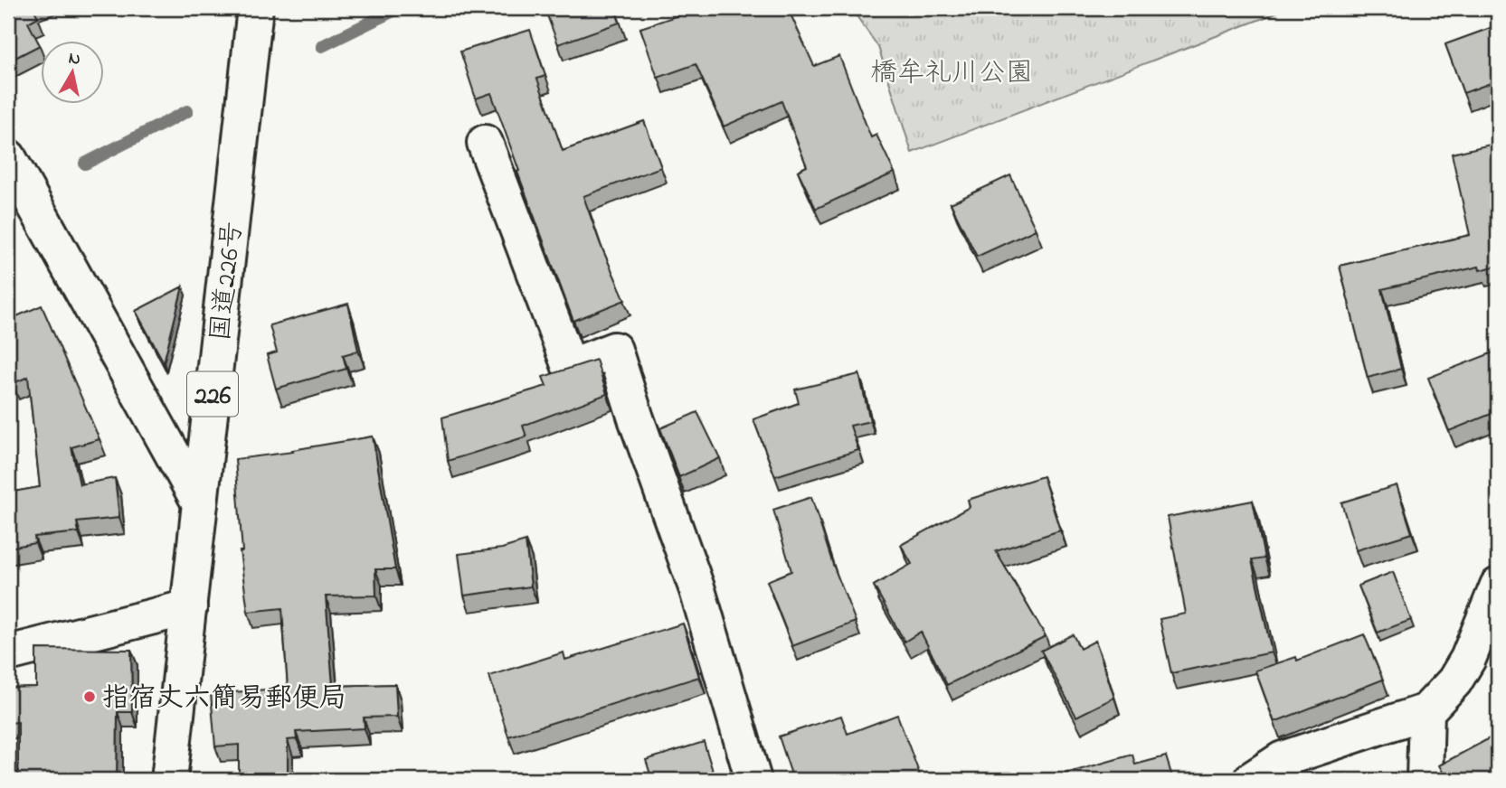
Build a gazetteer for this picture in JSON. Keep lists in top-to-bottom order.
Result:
{
  "streets": {
    "main road": ["国道226号", "226"]
  },
  "parks": ["橋牟礼川公園"],
  "places": ["指宿丈六簡易郵便局"],
  "north": "top"
}
